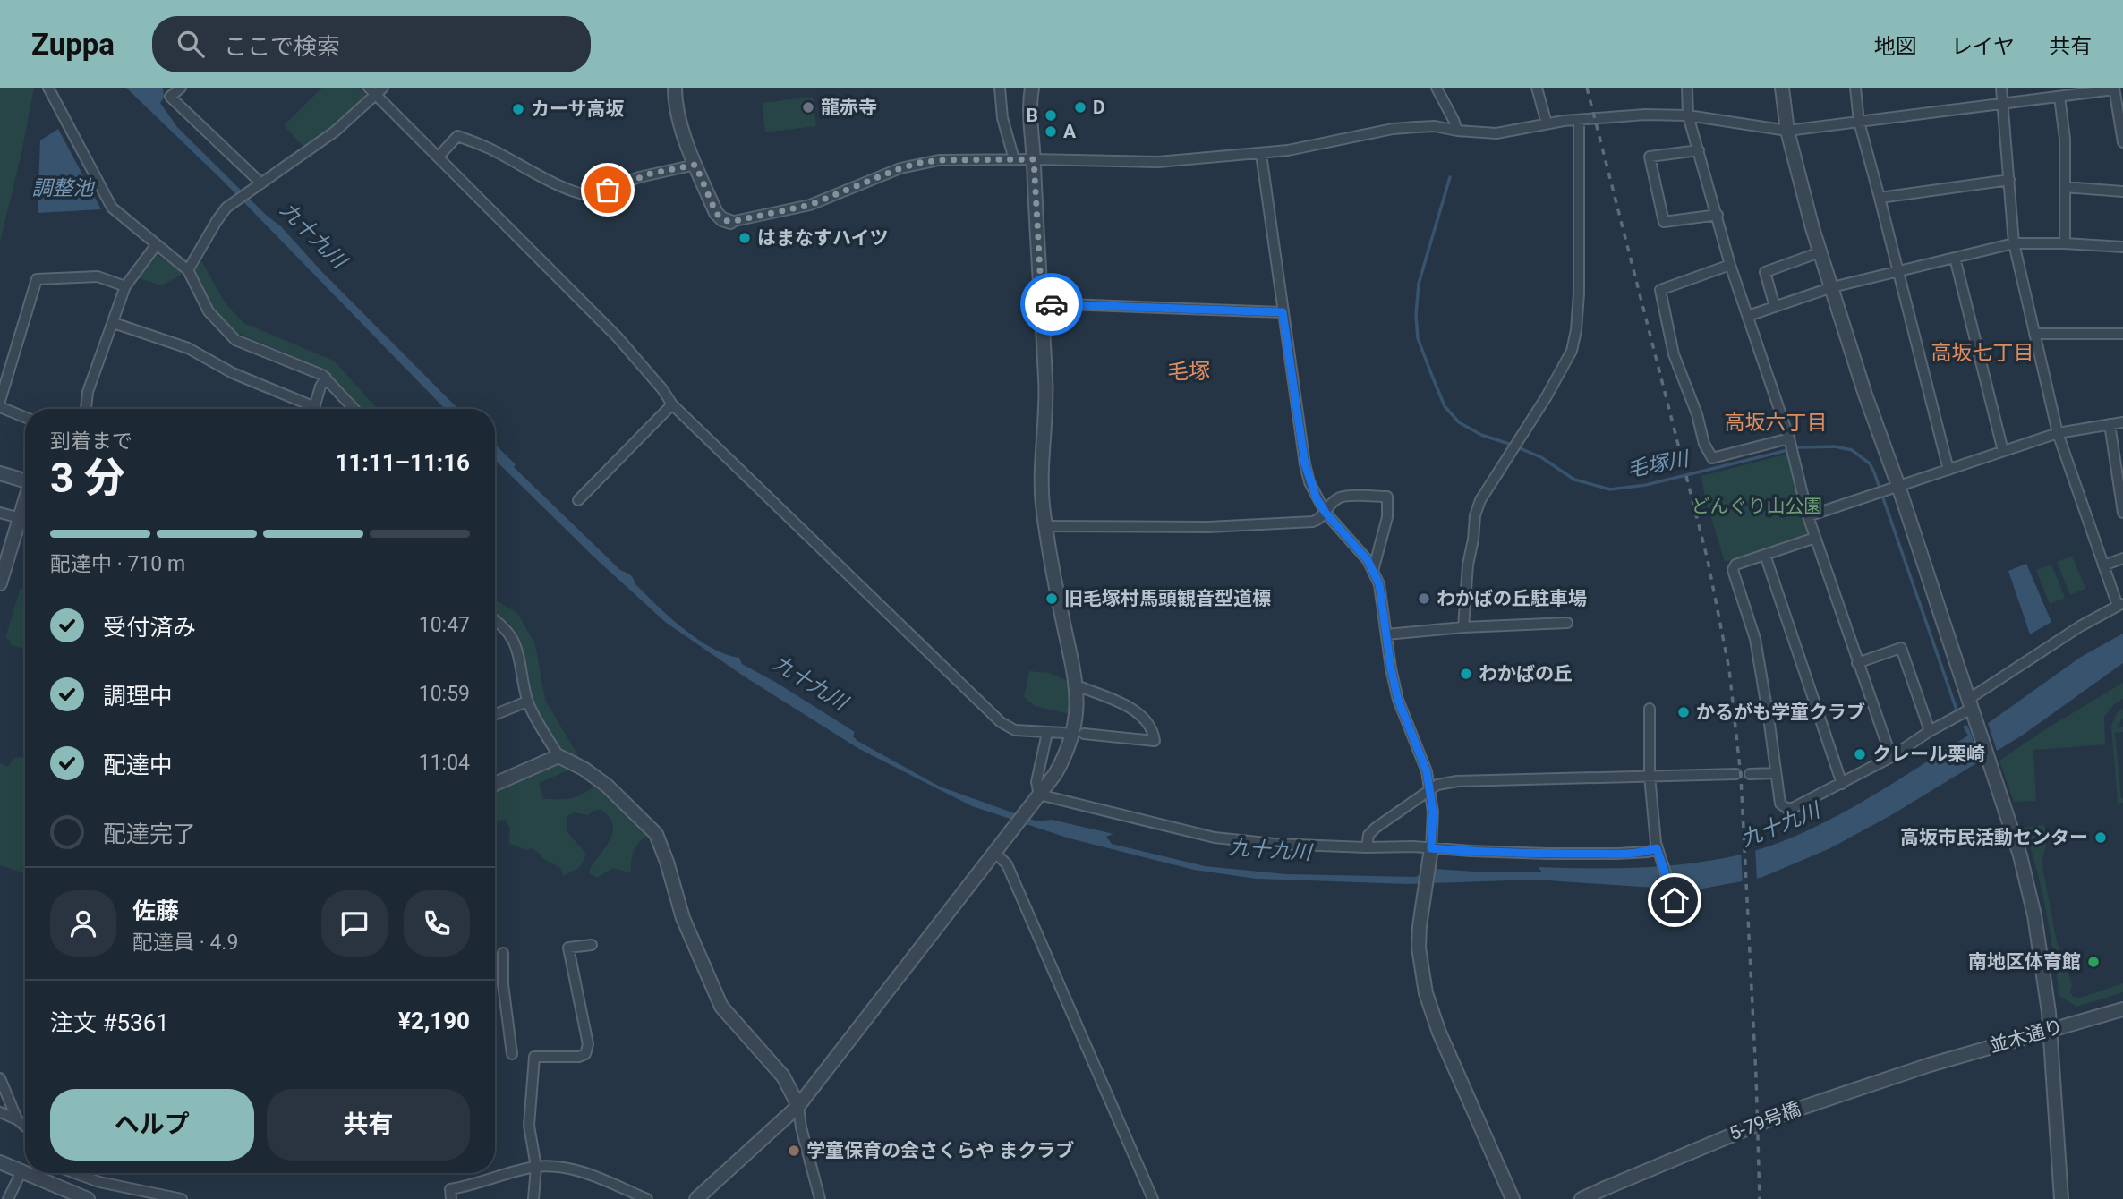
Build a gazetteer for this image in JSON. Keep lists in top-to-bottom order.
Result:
{
  "streets": {
    "street": ["並木通り", "5-79号橋"]
  },
  "crossings": [
    ["並木通り", "5-79号橋"]
  ],
  "districts": ["高坂七丁目", "毛塚", "高坂六丁目"],
  "water": ["調整池", "九十九川", "毛塚川"],
  "parks": ["どんぐり山公園"],
  "places": [
    "龍赤寺",
    "D",
    "カーサ高坂",
    "B",
    "A",
    "はまなすハイツ",
    "旧毛塚村馬頭観音型道標",
    "わかばの丘駐車場",
    "わかばの丘",
    "かるがも学童クラブ",
    "クレール栗崎",
    "高坂市民活動センター",
    "南地区体育館",
    "学童保育の会さくらや まクラブ"
  ],
  "page": {
    "header": "Zuppa",
    "search": "ここで検索",
    "nav": ["地図", "レイヤ", "共有"],
    "heading": ["3 分", "到着まで", "11:11–11:16"],
    "panel": [
      "佐藤",
      "配達員 · 4.9",
      "注文 #5361",
      "¥2,190"
    ],
    "bar": "配達中 · 710 m",
    "list": [
      ["受付済み", "10:47"],
      ["調理中", "10:59"],
      ["配達中", "11:04"],
      "配達完了"
    ],
    "buttons": ["ヘルプ", "共有"]
  }
}
